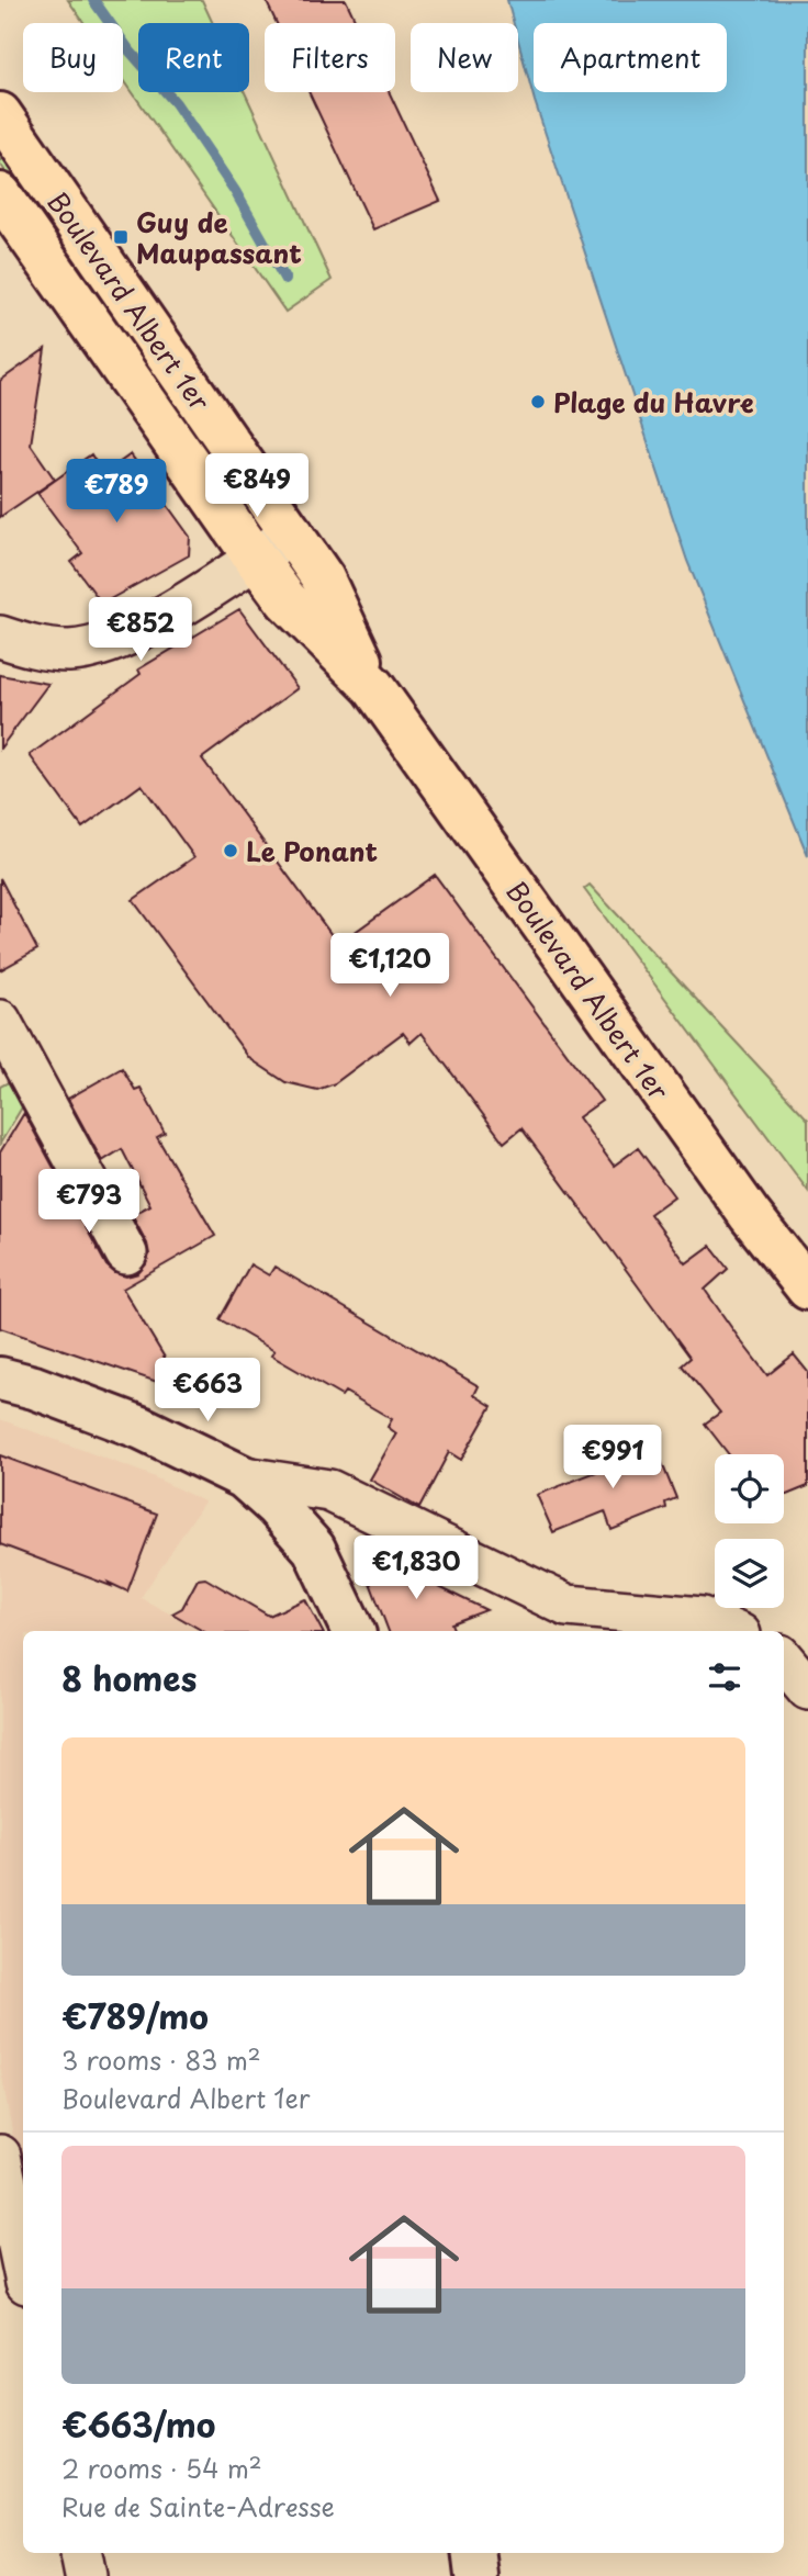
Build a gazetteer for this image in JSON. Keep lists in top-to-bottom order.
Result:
{
  "streets": {
    "main road": ["Boulevard Albert 1er"]
  },
  "places": {
    "transit": ["Guy de Maupassant"],
    "other": ["Plage du Havre", "Le Ponant"]
  },
  "page": {
    "chip": [
      "Buy",
      "Rent",
      "Filters",
      "New",
      "Apartment"
    ],
    "price": [
      "€849",
      "€789",
      "€852",
      "€1,120",
      "€793",
      "€663",
      "€991",
      "€1,830"
    ],
    "heading": "8 homes",
    "list": [
      {
        "name": "€789/mo",
        "note": "3 rooms · 83 m² · Boulevard Albert 1er"
      },
      {
        "name": "€663/mo",
        "note": "2 rooms · 54 m² · Rue de Sainte-Adresse"
      }
    ]
  }
}
